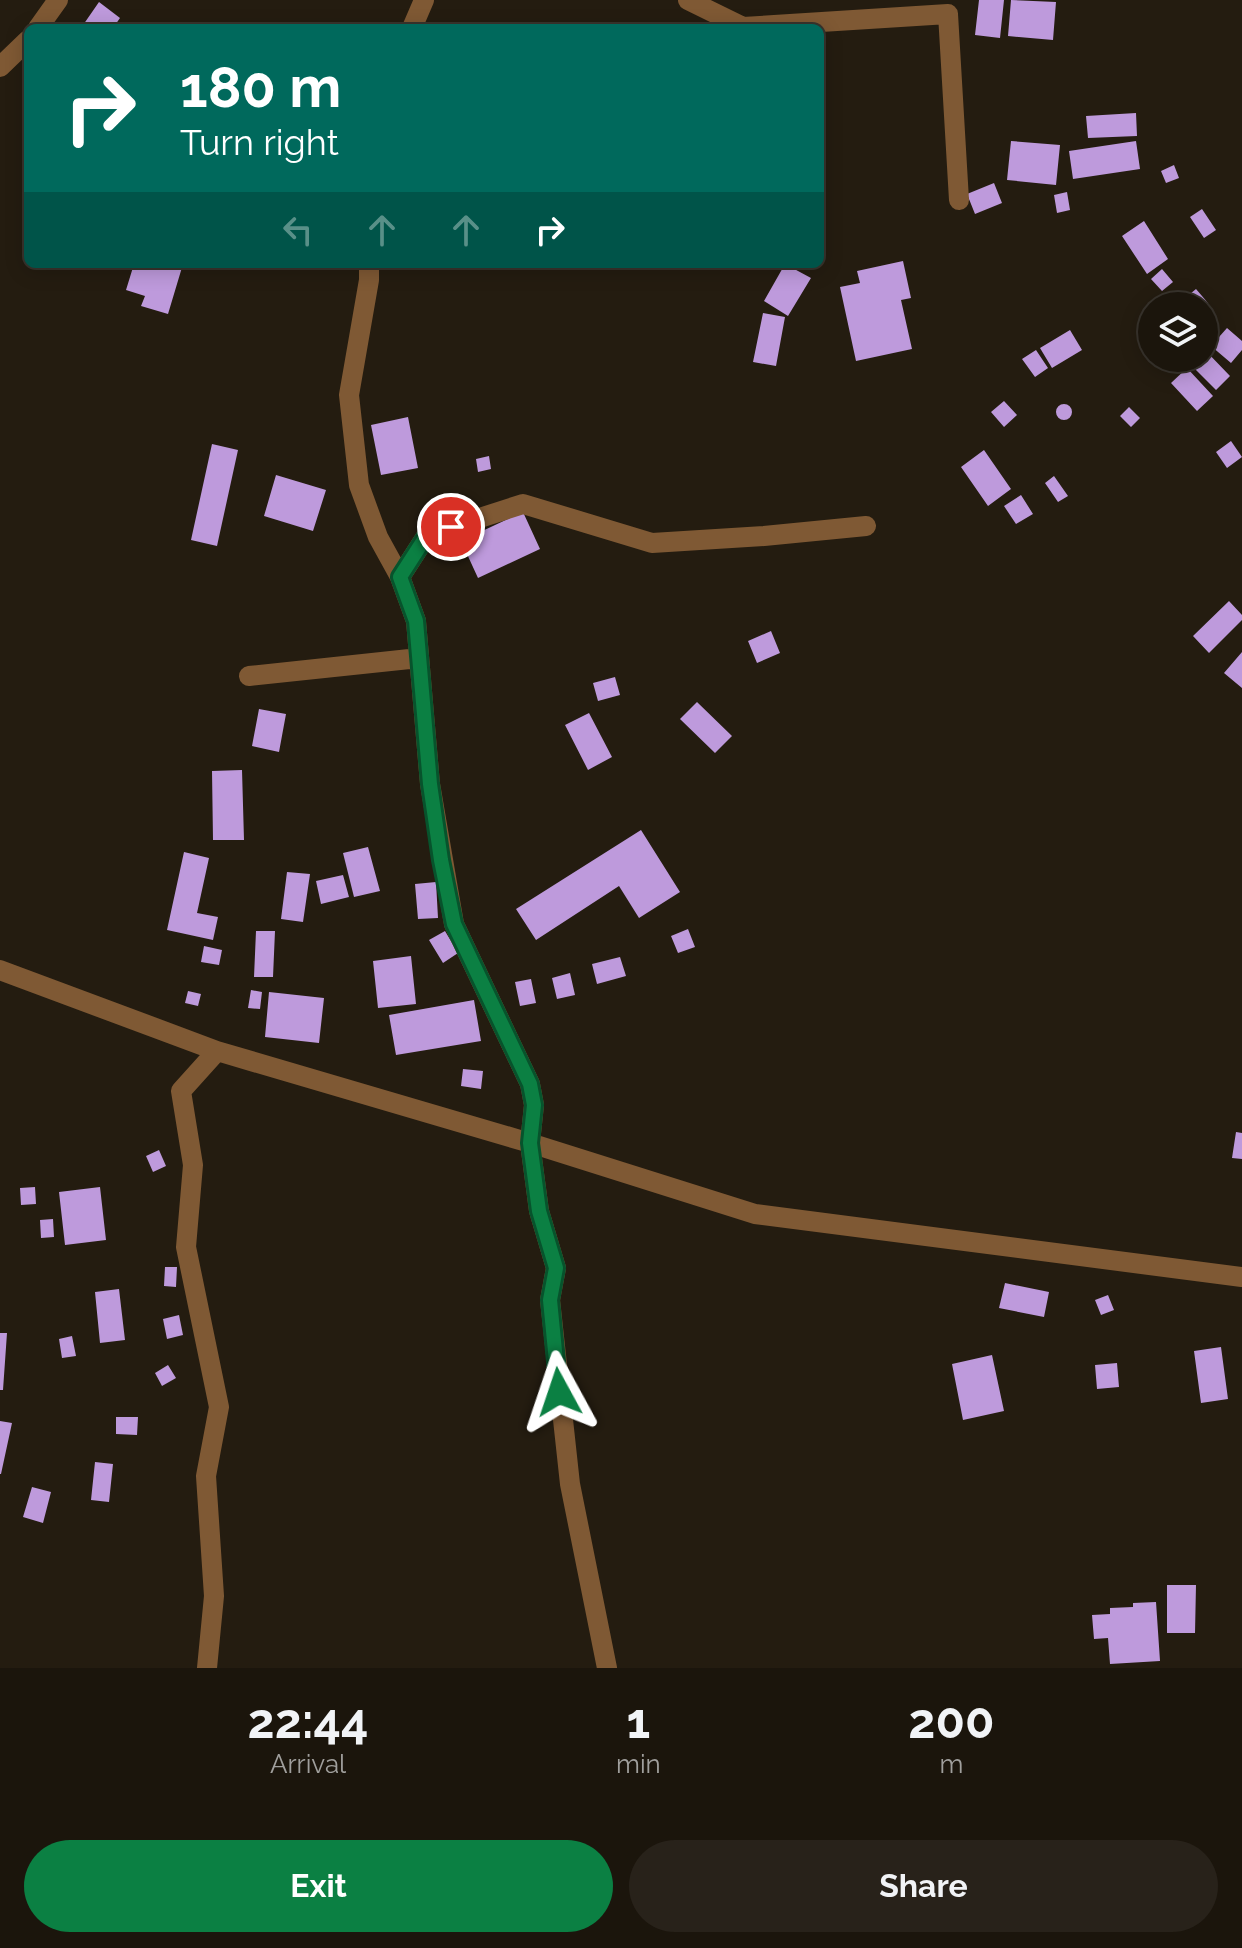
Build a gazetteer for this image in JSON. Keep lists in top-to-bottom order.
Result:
{
  "page": {
    "turn": ["180 m", "Turn right"],
    "eta": [
      "22:44",
      "Arrival",
      "1",
      "min",
      "200",
      "m"
    ],
    "buttons": ["Exit", "Share"]
  }
}
